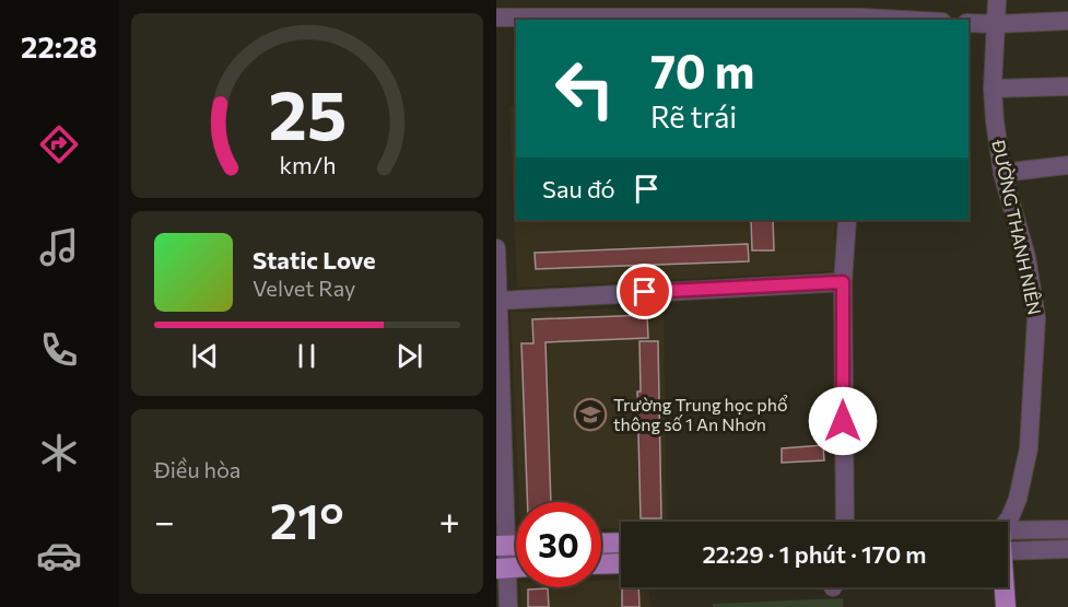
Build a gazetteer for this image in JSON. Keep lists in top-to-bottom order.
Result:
{
  "streets": {
    "street": ["ĐƯỜNG THANH NIÊN"]
  },
  "places": {
    "school or university": ["Trường Trung học phổ thông số 1 An Nhơn"]
  },
  "page": {
    "tabs": "22:28",
    "turn": ["70 m", "Rẽ trái"],
    "then": "Sau đó",
    "song": ["Static Love", "Velvet Ray"],
    "tile": "Điều hòa",
    "heat": ["−", "21°", "+"],
    "limit": "30",
    "trip": "22:29 · 1 phút · 170 m",
    "gauge": ["25", "km/h"]
  }
}
